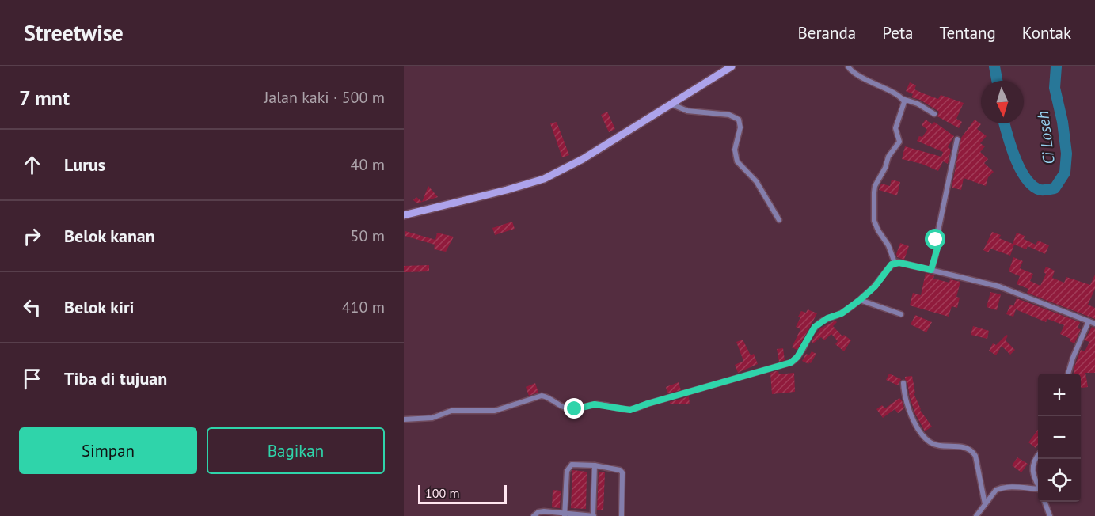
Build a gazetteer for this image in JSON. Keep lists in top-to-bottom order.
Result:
{
  "water": ["Ci Loseh"],
  "scale_bar": "100 m",
  "north": "bottom",
  "page": {
    "header": "Streetwise",
    "nav": [
      "Beranda",
      "Peta",
      "Tentang",
      "Kontak"
    ],
    "heading": ["7 mnt", "Jalan kaki · 500 m"],
    "list": [
      ["Lurus", "40 m"],
      ["Belok kanan", "50 m"],
      ["Belok kiri", "410 m"],
      "Tiba di tujuan"
    ],
    "map_buttons": ["+", "−"],
    "buttons": ["Simpan", "Bagikan"],
    "scale": "100 m"
  }
}
